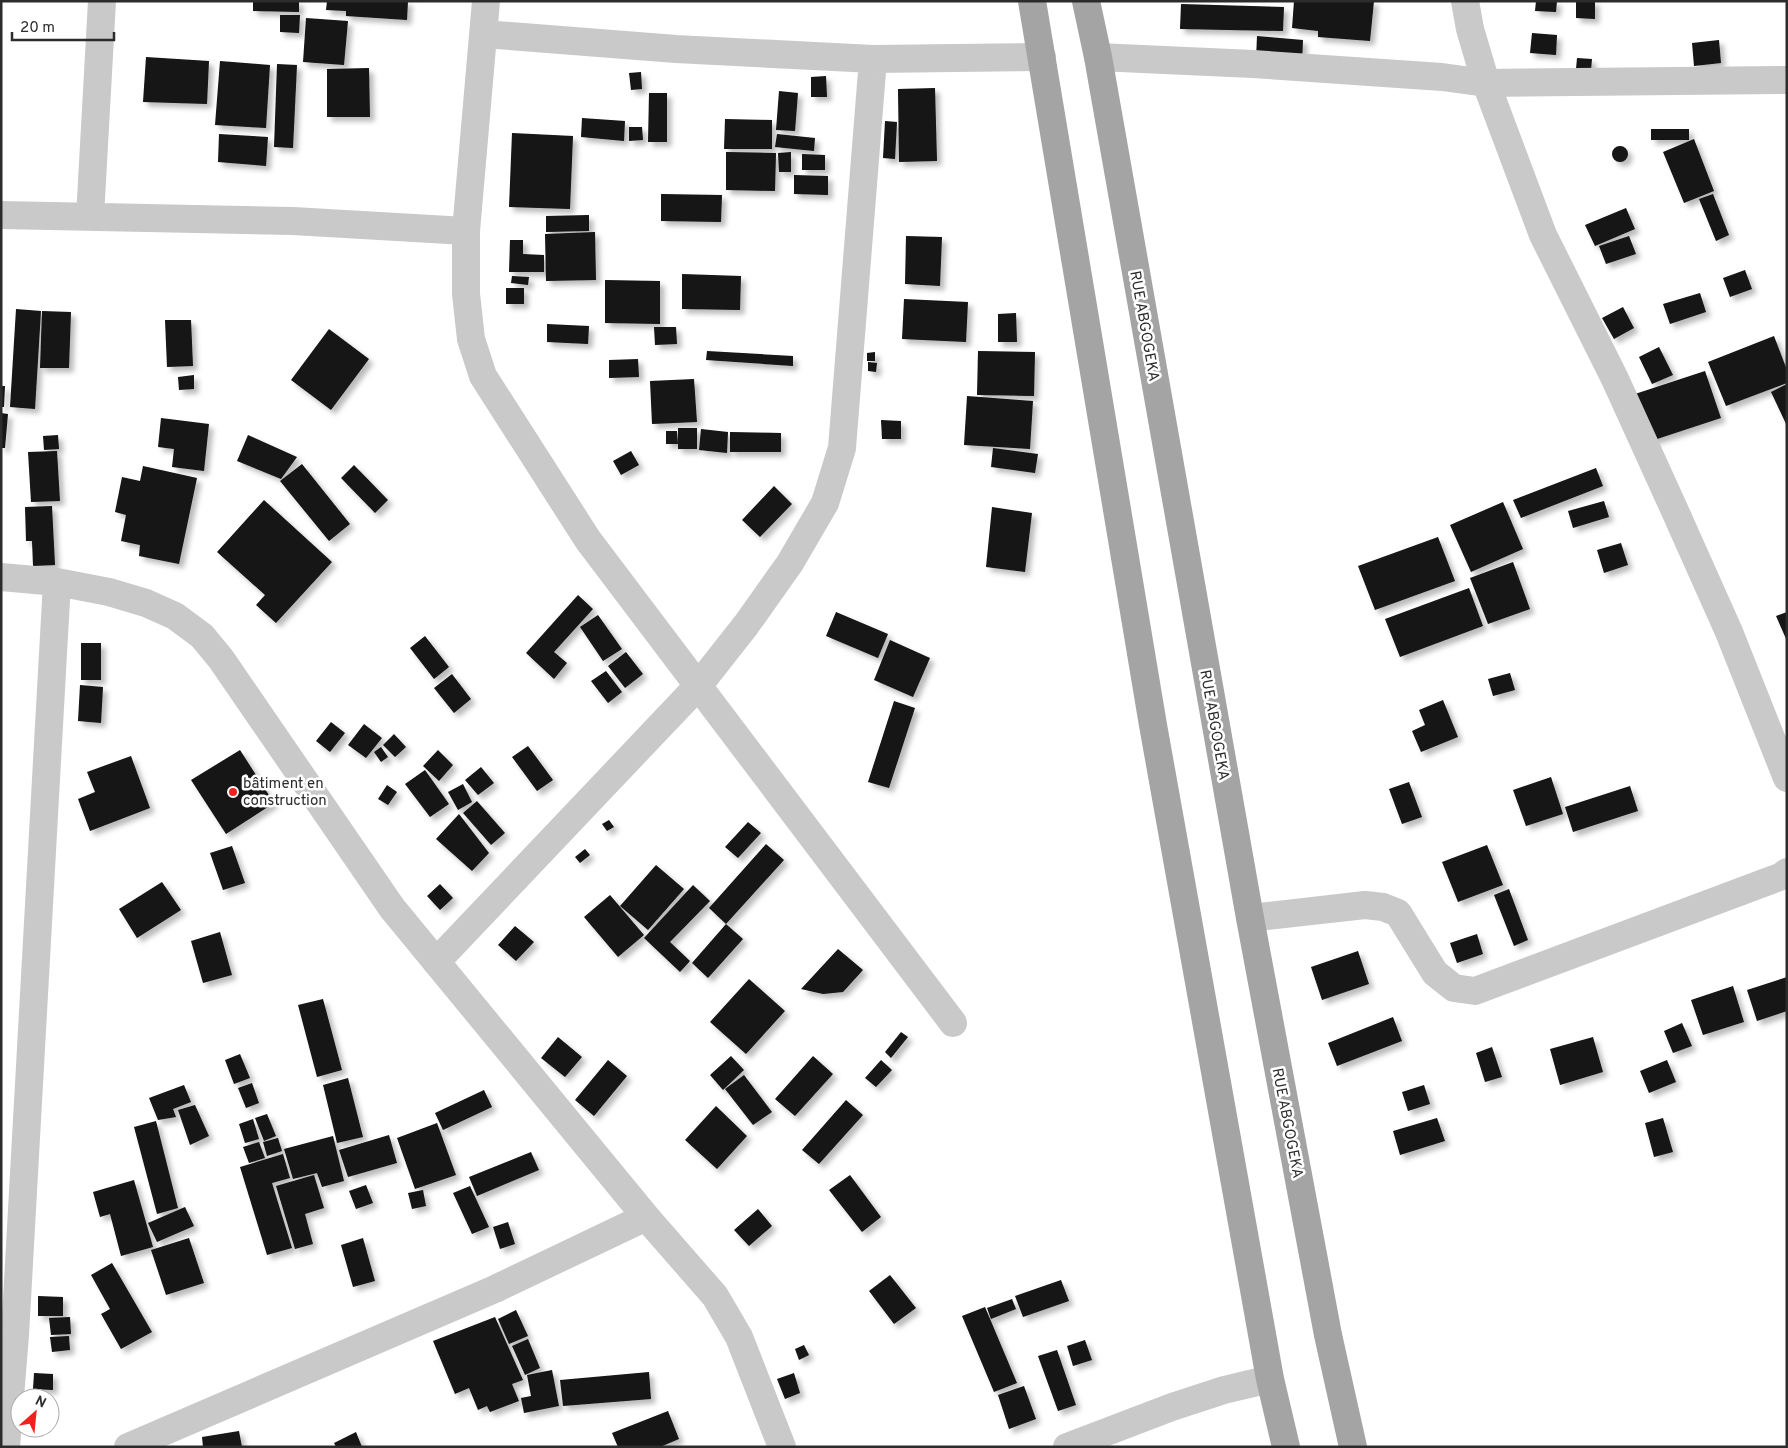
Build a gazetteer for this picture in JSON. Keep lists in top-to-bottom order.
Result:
{
  "streets": {
    "main road": ["RUE ABGOGEKA"]
  },
  "places": ["bâtiment en construction"],
  "scale_bar": "20 m",
  "north": "top right"
}
